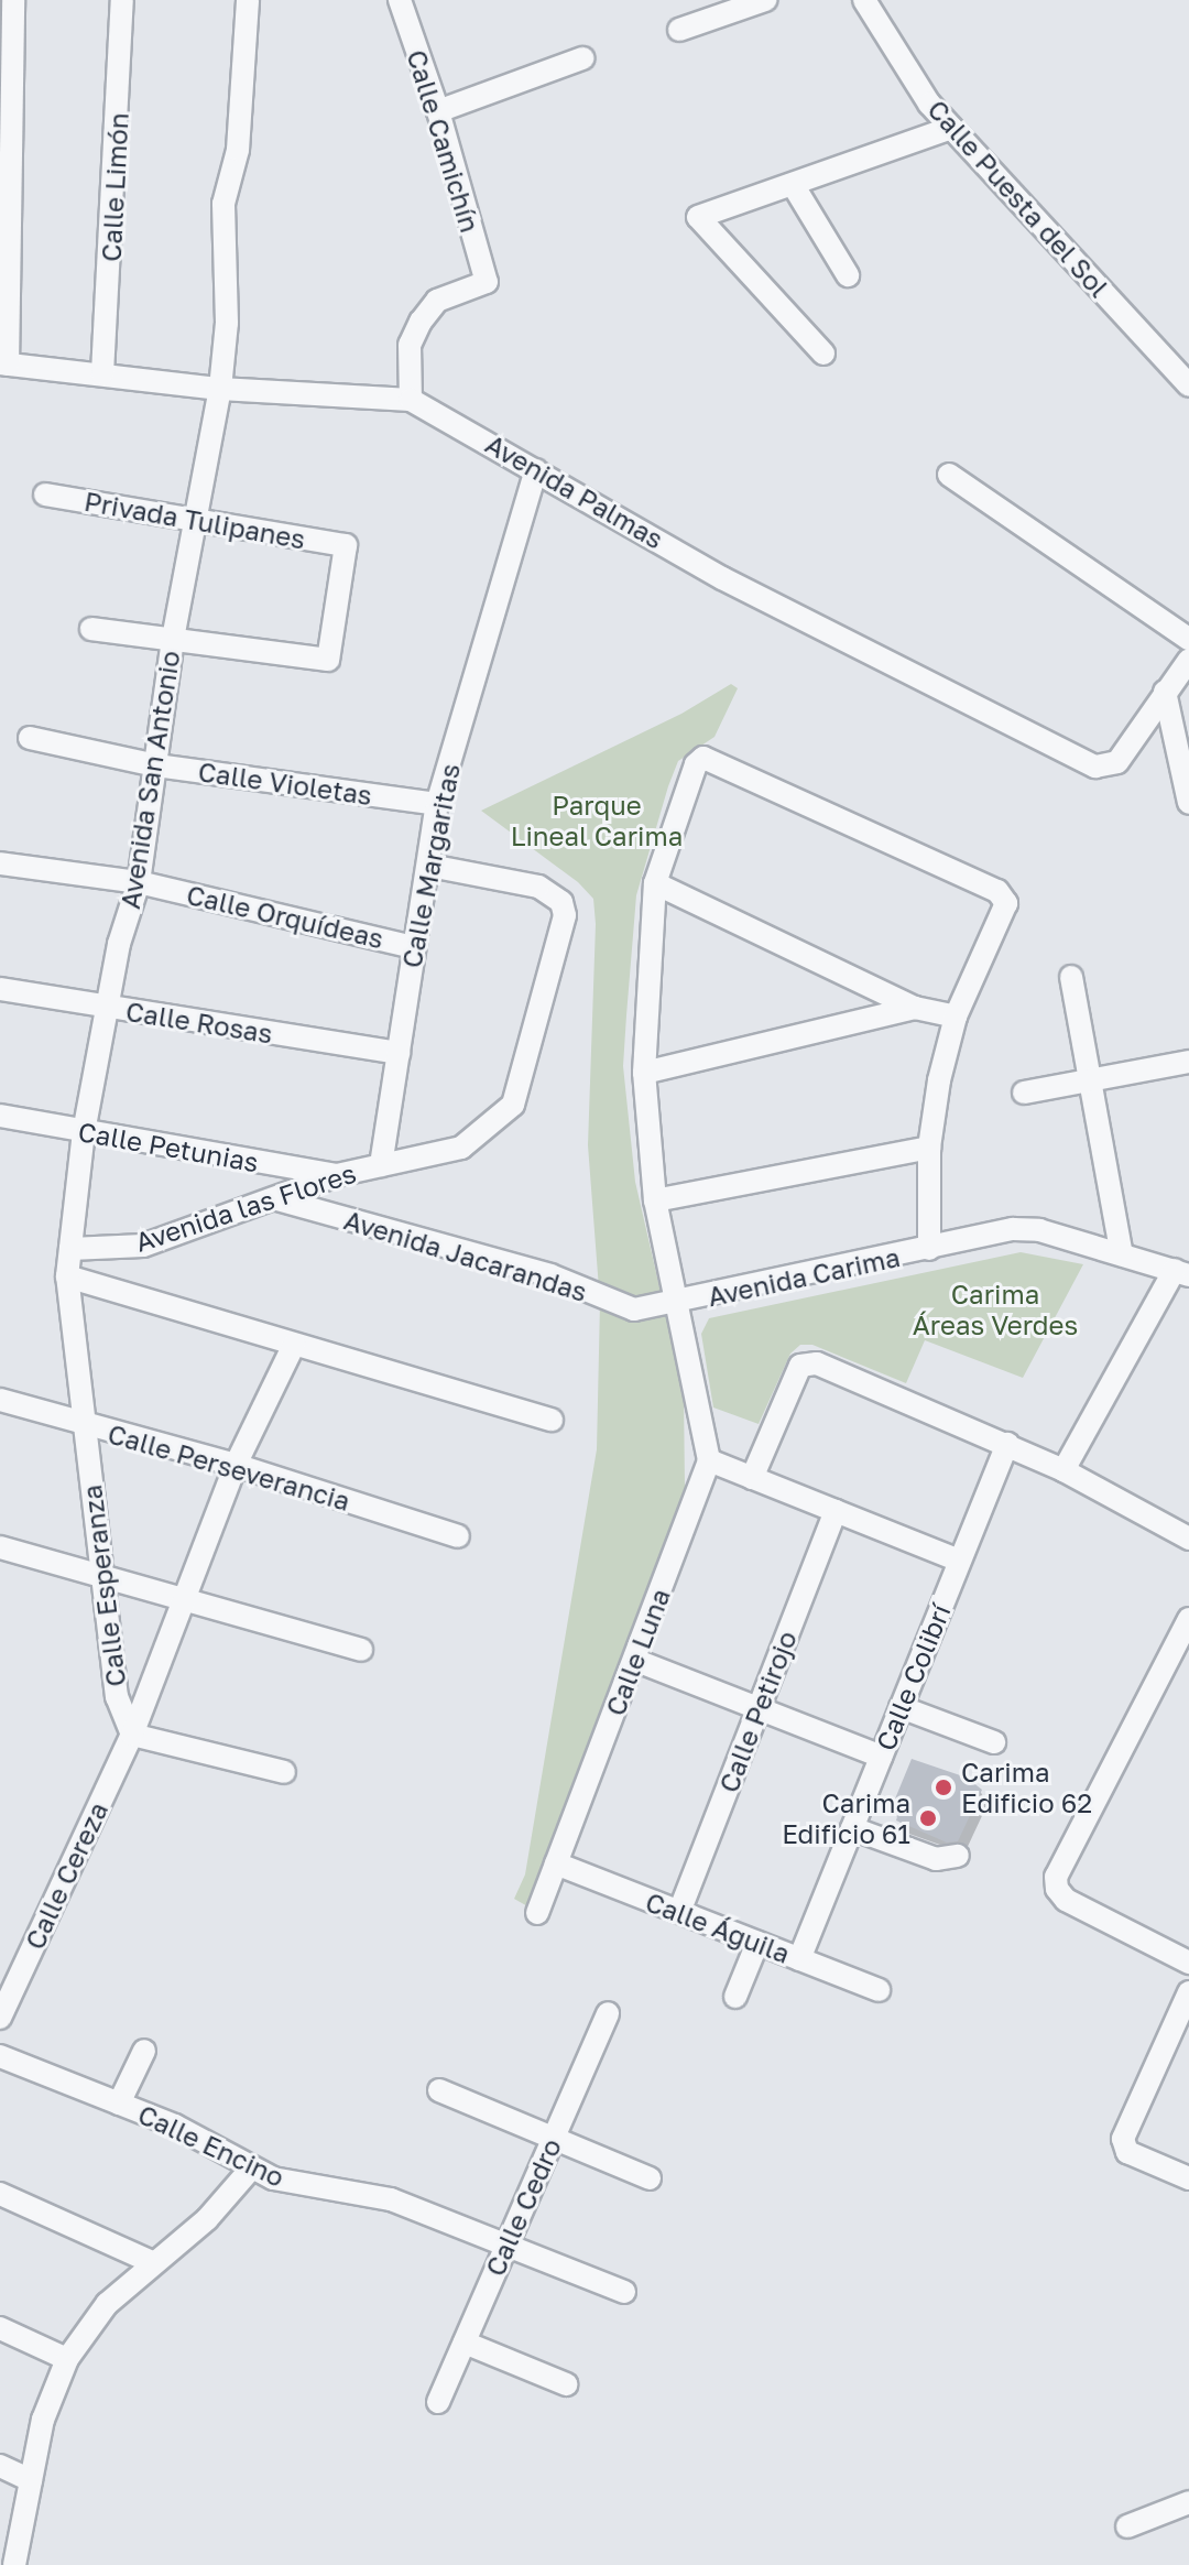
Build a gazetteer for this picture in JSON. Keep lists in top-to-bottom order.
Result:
{
  "streets": {
    "street": [
      "Calle Camichín",
      "Calle Limón",
      "Calle Puesta del Sol",
      "Avenida Palmas",
      "Privada Tulipanes",
      "Avenida San Antonio",
      "Calle Violetas",
      "Calle Margaritas",
      "Calle Orquídeas",
      "Calle Rosas",
      "Calle Petunias",
      "Avenida las Flores",
      "Avenida Jacarandas",
      "Avenida Carima",
      "Calle Perseverancia",
      "Calle Esperanza",
      "Calle Luna",
      "Calle Colibrí",
      "Calle Petirojo",
      "Calle Cereza",
      "Calle Águila",
      "Calle Encino",
      "Calle Cedro"
    ]
  },
  "crossings": [
    ["Calle Camichín", "Avenida Palmas"],
    ["Calle Limón", "Avenida Palmas"],
    ["Avenida Palmas", "Avenida San Antonio"],
    ["Avenida Palmas", "Calle Margaritas"],
    ["Privada Tulipanes", "Avenida San Antonio"],
    ["Avenida San Antonio", "Calle Violetas"],
    ["Avenida San Antonio", "Calle Orquídeas"],
    ["Avenida San Antonio", "Calle Rosas"],
    ["Avenida San Antonio", "Calle Petunias"],
    ["Avenida San Antonio", "Avenida las Flores"],
    ["Avenida San Antonio", "Calle Esperanza"],
    ["Calle Violetas", "Calle Margaritas"],
    ["Calle Margaritas", "Calle Orquídeas"],
    ["Calle Margaritas", "Calle Rosas"],
    ["Calle Margaritas", "Avenida las Flores"],
    ["Calle Petunias", "Avenida las Flores"],
    ["Avenida las Flores", "Avenida Jacarandas"],
    ["Avenida Jacarandas", "Avenida Carima"],
    ["Avenida Jacarandas", "Calle Luna"],
    ["Avenida Carima", "Calle Luna"],
    ["Calle Perseverancia", "Calle Esperanza"],
    ["Calle Perseverancia", "Calle Cereza"],
    ["Calle Esperanza", "Calle Cereza"],
    ["Calle Luna", "Calle Águila"],
    ["Calle Colibrí", "Calle Águila"],
    ["Calle Petirojo", "Calle Águila"],
    ["Calle Encino", "Calle Cedro"]
  ],
  "parks": ["Parque Lineal Carima", "Carima Áreas Verdes"],
  "places": ["Carima Edificio 62", "Carima Edificio 61"]
}
